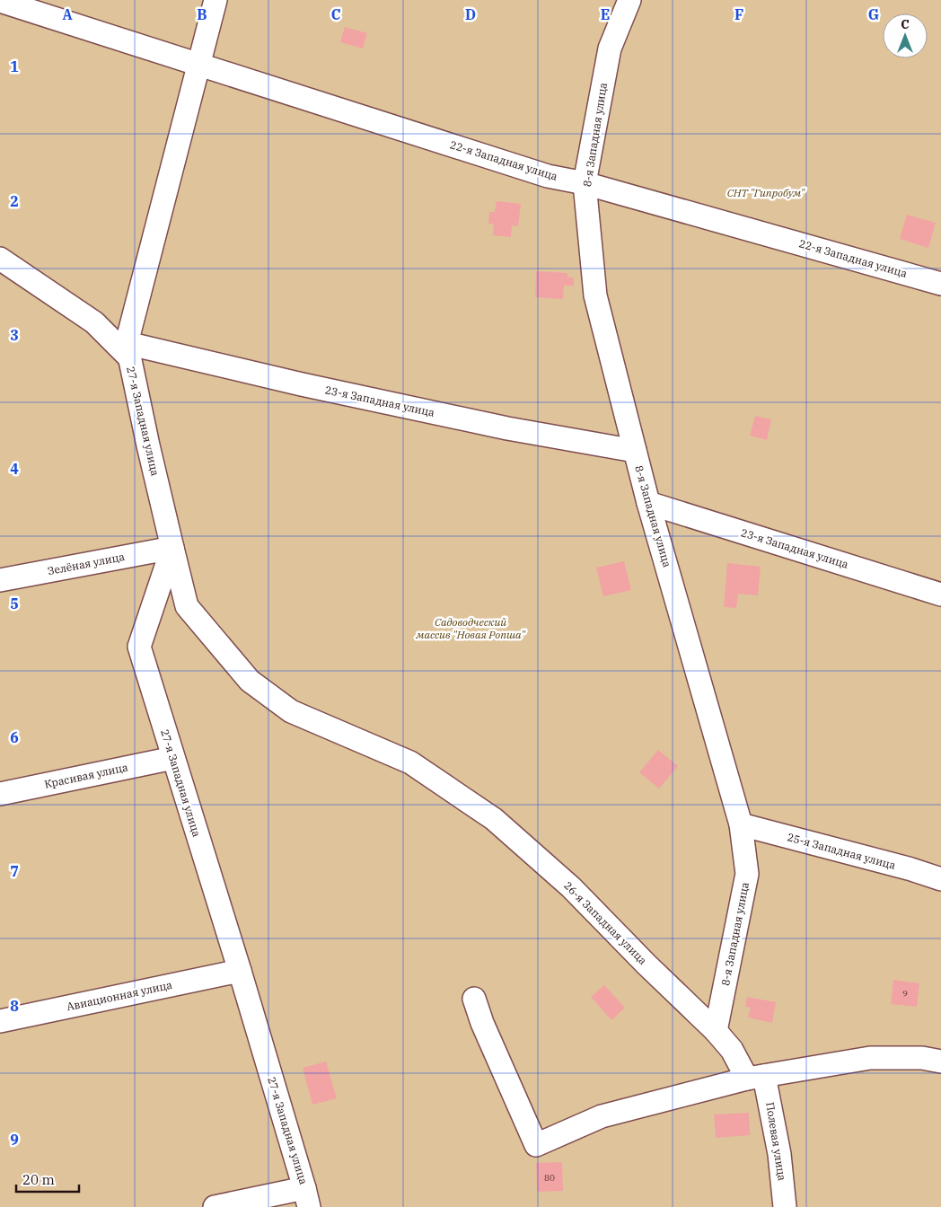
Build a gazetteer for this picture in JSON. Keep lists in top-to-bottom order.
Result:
{
  "streets": {
    "street": [
      "8-я Западная улица",
      "22-я Западная улица",
      "23-я Западная улица",
      "27-я Западная улица",
      "Зелёная улица",
      "Красивая улица",
      "25-я Западная улица",
      "26-я Западная улица",
      "Авиационная улица",
      "Полевая улица"
    ]
  },
  "crossings": [
    ["8-я Западная улица", "22-я Западная улица"],
    ["8-я Западная улица", "23-я Западная улица"],
    ["8-я Западная улица", "25-я Западная улица"],
    ["8-я Западная улица", "26-я Западная улица"],
    ["23-я Западная улица", "27-я Западная улица"],
    ["27-я Западная улица", "Зелёная улица"],
    ["27-я Западная улица", "Красивая улица"],
    ["27-я Западная улица", "26-я Западная улица"],
    ["27-я Западная улица", "Авиационная улица"],
    ["Зелёная улица", "26-я Западная улица"],
    ["26-я Западная улица", "Полевая улица"]
  ],
  "parks": ["СНТ \"Гипробум\"", "Садоводческий массив \"Новая Ропша\""],
  "house_numbers": ["9", "80"],
  "scale_bar": "20 m",
  "north": "top",
  "grid": {
    "columns": [
      "A",
      "B",
      "C",
      "D",
      "E",
      "F",
      "G"
    ],
    "rows": [
      "1",
      "2",
      "3",
      "4",
      "5",
      "6",
      "7",
      "8",
      "9"
    ]
  }
}
